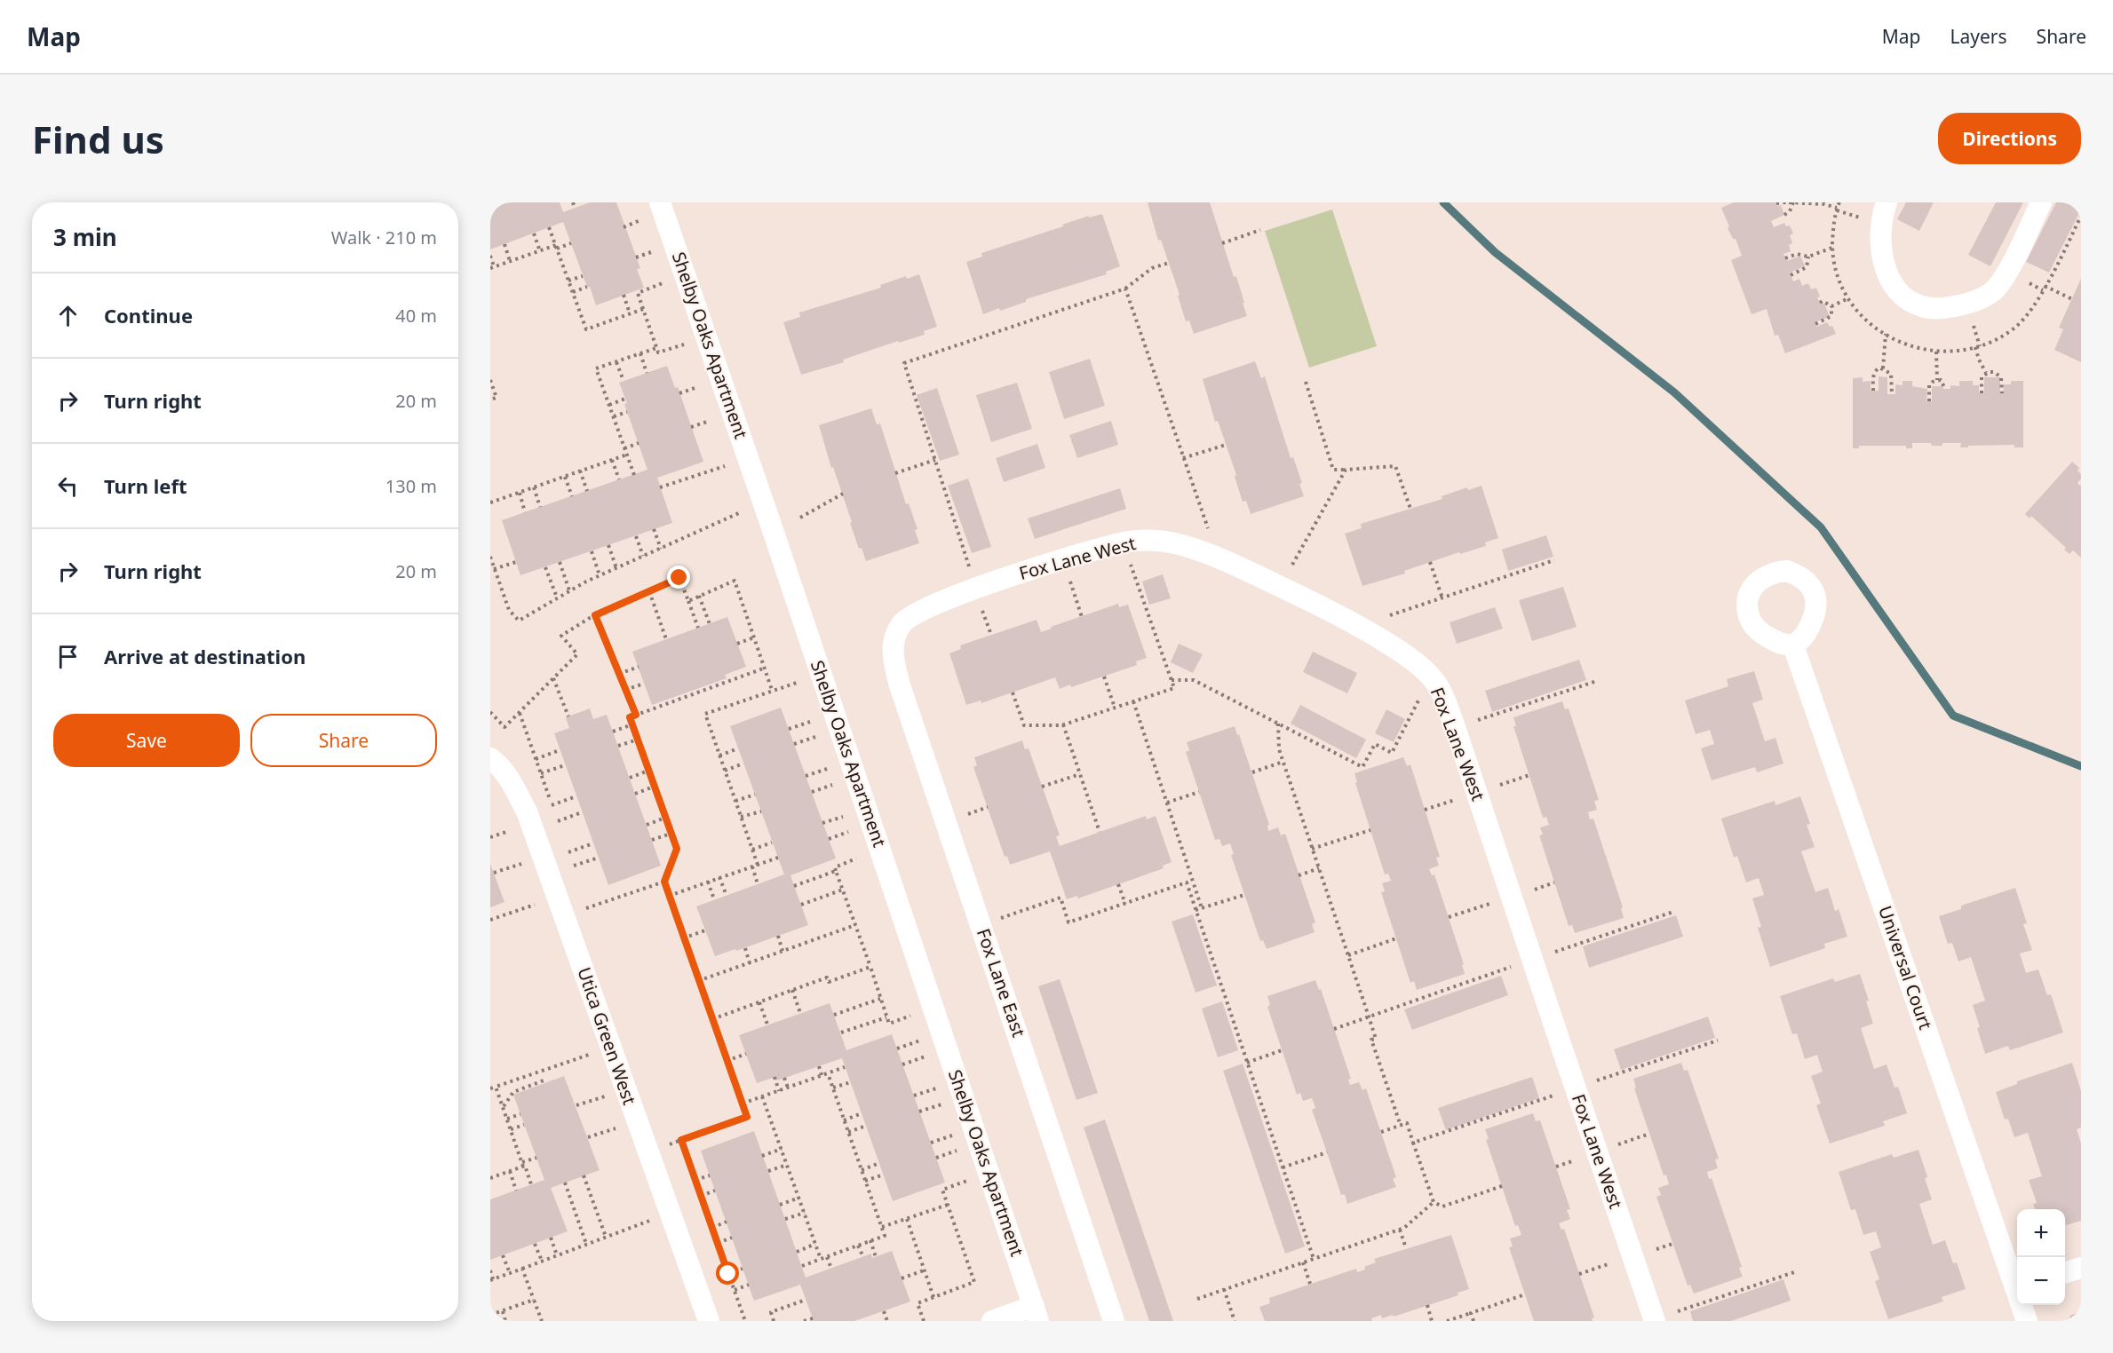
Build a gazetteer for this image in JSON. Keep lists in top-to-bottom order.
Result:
{
  "streets": {
    "street": [
      "Shelby Oaks Apartment",
      "Fox Lane West",
      "Universal Court",
      "Fox Lane East",
      "Utica Green West"
    ]
  },
  "crossings": [
    ["Fox Lane West", "Fox Lane East"]
  ],
  "page": {
    "header": "Map",
    "nav": ["Map", "Layers", "Share"],
    "buttons": [
      "Directions",
      ["Save", "Share"]
    ],
    "title": "Find us",
    "heading": ["3 min", "Walk · 210 m"],
    "list": [
      ["Continue", "40 m"],
      ["Turn right", "20 m"],
      ["Turn left", "130 m"],
      ["Turn right", "20 m"],
      "Arrive at destination"
    ],
    "map_buttons": ["+", "−"]
  }
}
